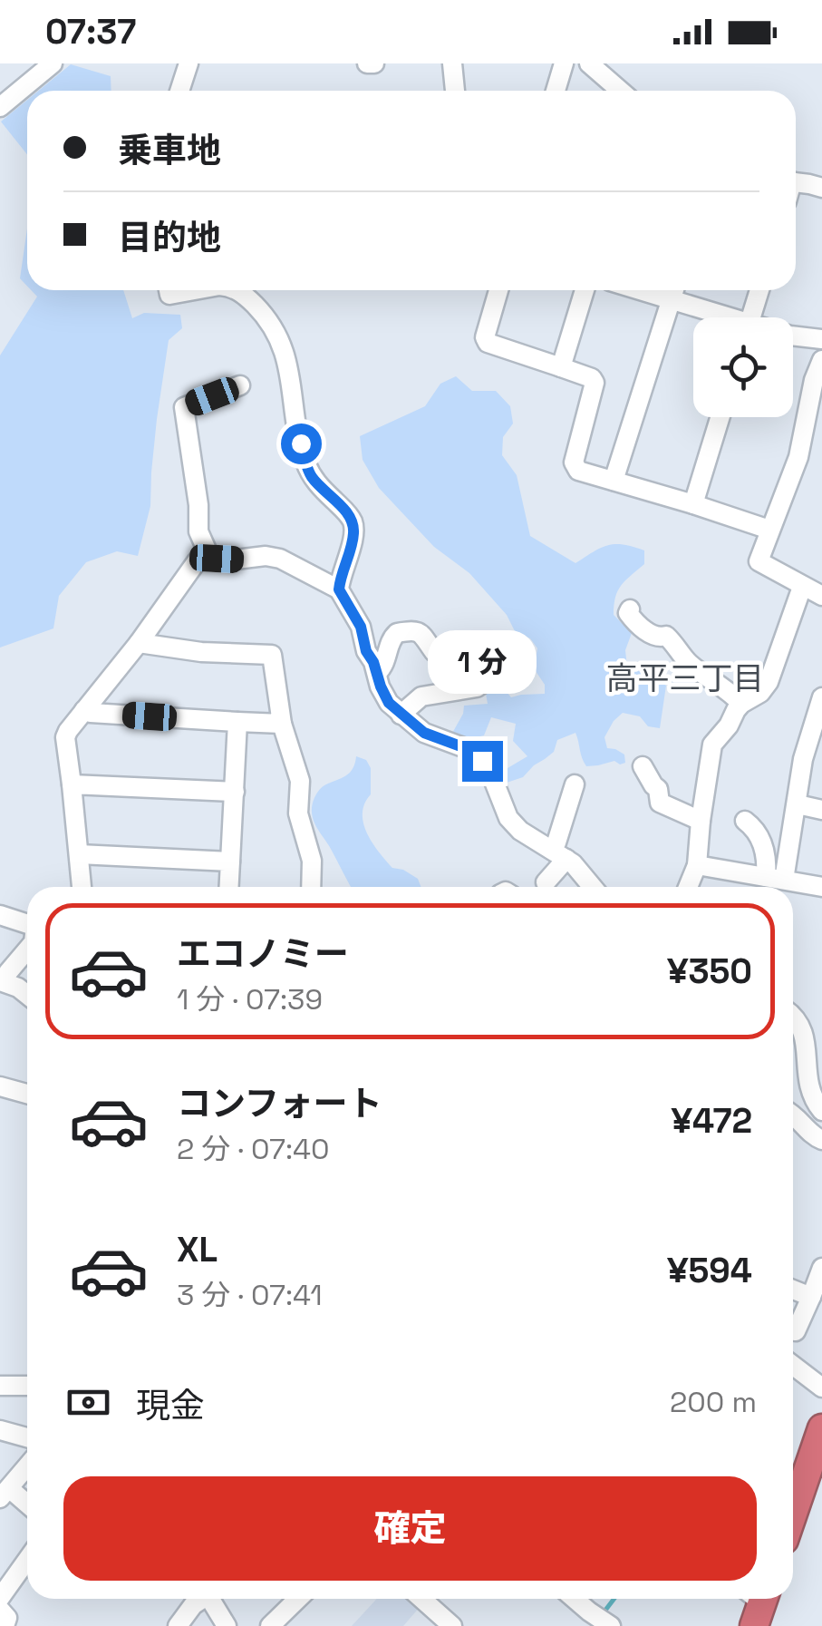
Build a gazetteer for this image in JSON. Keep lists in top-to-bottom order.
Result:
{
  "districts": ["高平三丁目"],
  "page": {
    "status": "07:37",
    "banner": ["乗車地", "目的地"],
    "bubble": "1 分",
    "list": [
      {
        "name": "エコノミー",
        "note": "1 分 · 07:39",
        "value": "¥350"
      },
      {
        "name": "コンフォート",
        "note": "2 分 · 07:40",
        "value": "¥472"
      },
      {
        "name": "XL",
        "note": "3 分 · 07:41",
        "value": "¥594"
      }
    ],
    "pay": ["現金", "200 m"],
    "buttons": "確定"
  }
}
